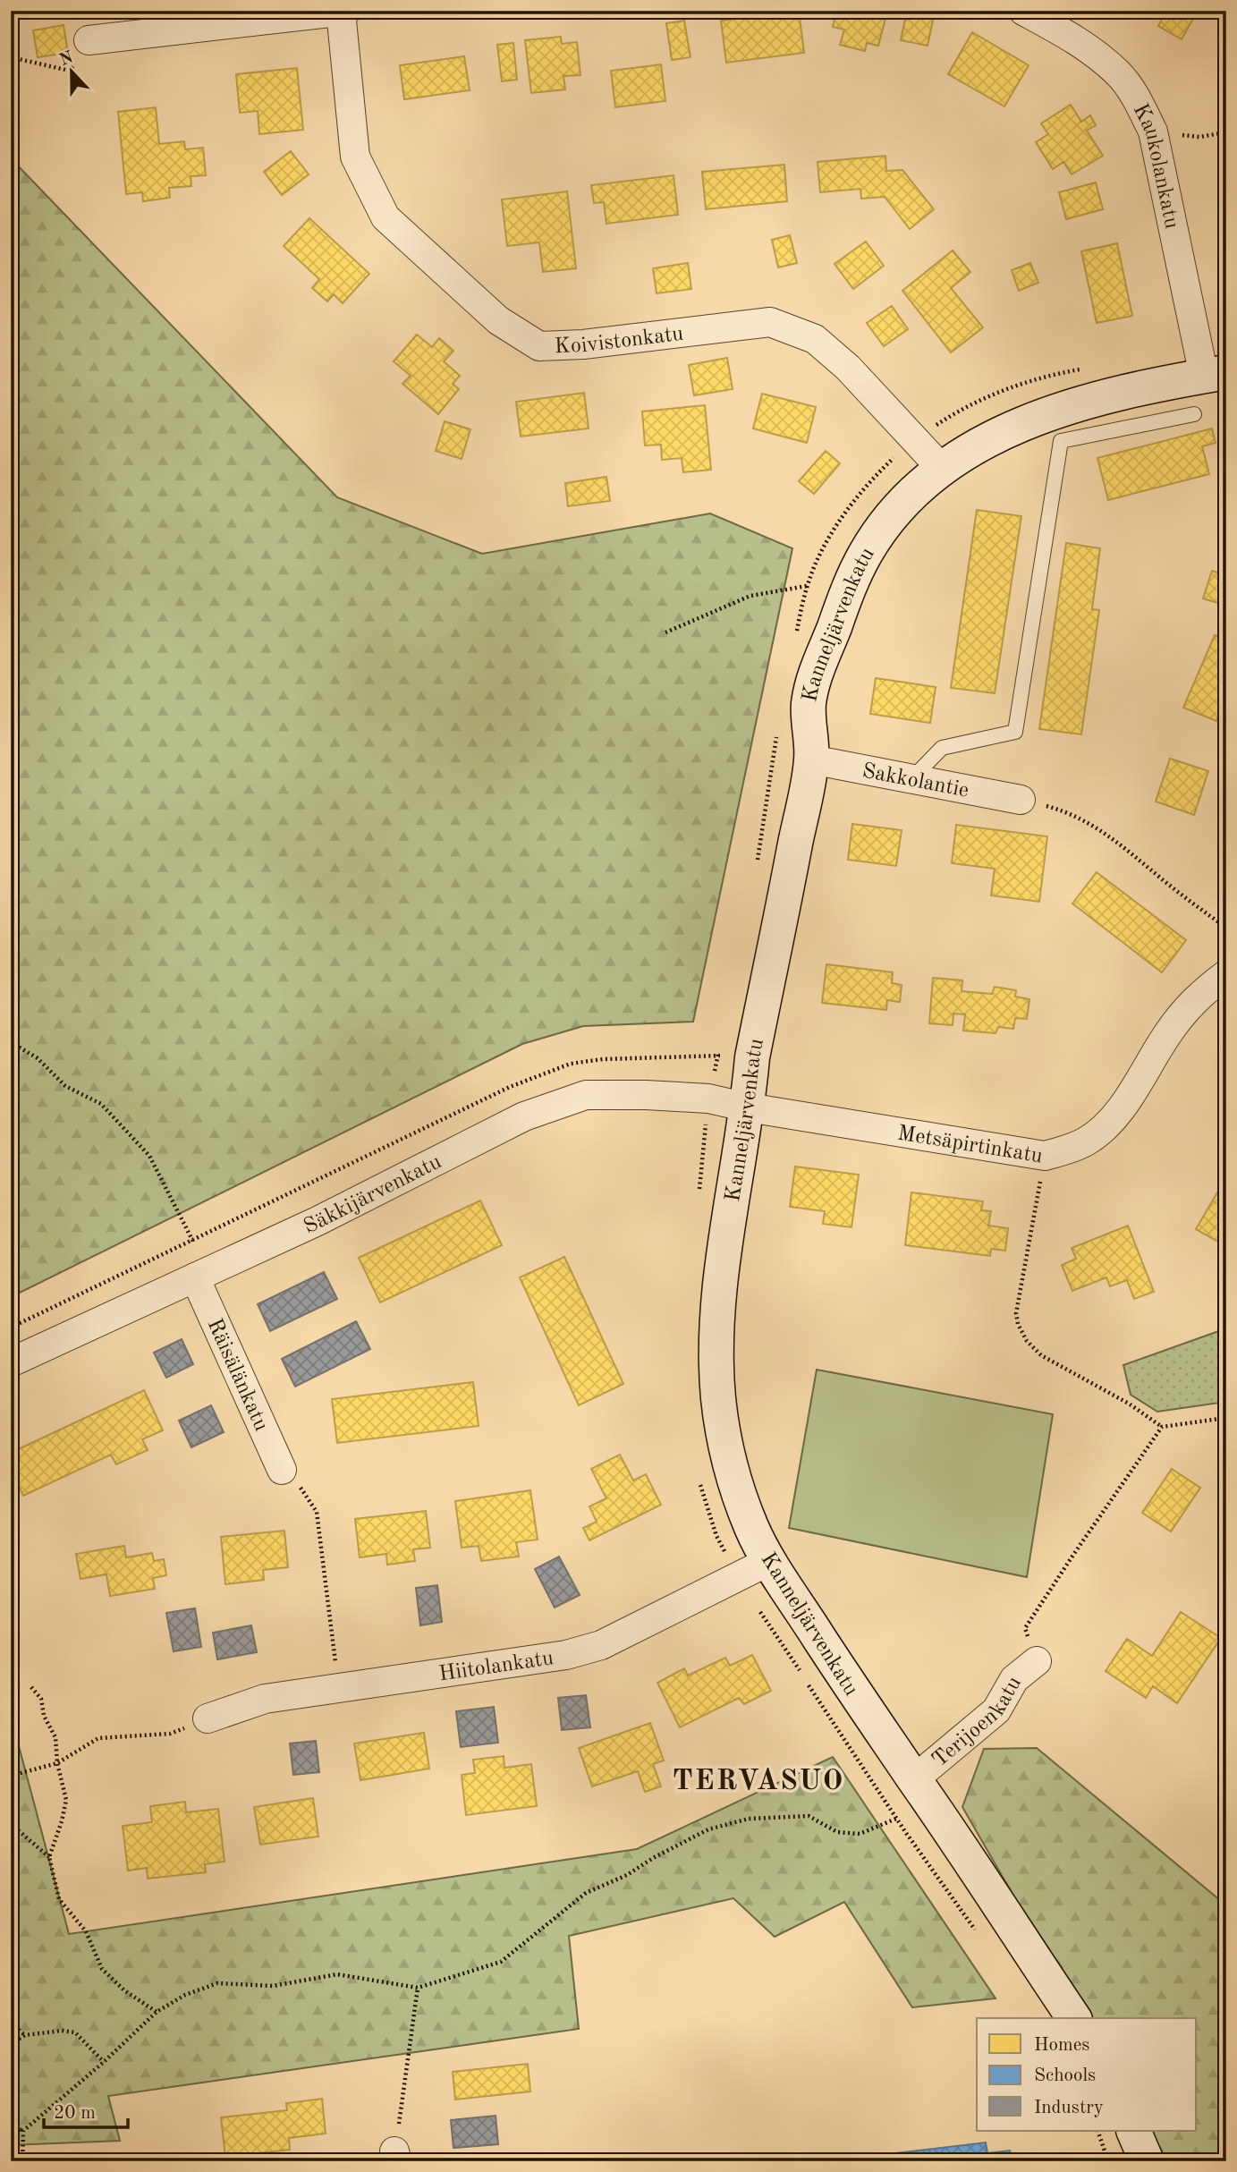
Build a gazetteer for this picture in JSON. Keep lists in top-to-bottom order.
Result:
{
  "streets": {
    "street": [
      "Kaukolankatu",
      "Koivistonkatu",
      "Kanneljärvenkatu",
      "Sakkolantie",
      "Metsäpirtinkatu",
      "Säkkijärvenkatu",
      "Räisälänkatu",
      "Hiitolankatu",
      "Terijoenkatu"
    ]
  },
  "crossings": [
    ["Kaukolankatu", "Kanneljärvenkatu"],
    ["Koivistonkatu", "Kanneljärvenkatu"],
    ["Kanneljärvenkatu", "Sakkolantie"],
    ["Kanneljärvenkatu", "Metsäpirtinkatu"],
    ["Kanneljärvenkatu", "Säkkijärvenkatu"],
    ["Kanneljärvenkatu", "Hiitolankatu"],
    ["Kanneljärvenkatu", "Terijoenkatu"],
    ["Metsäpirtinkatu", "Säkkijärvenkatu"],
    ["Säkkijärvenkatu", "Räisälänkatu"]
  ],
  "districts": ["TERVASUO"],
  "legend": ["Homes", "Schools", "Industry"],
  "scale_bar": "20 m",
  "north": "top"
}
